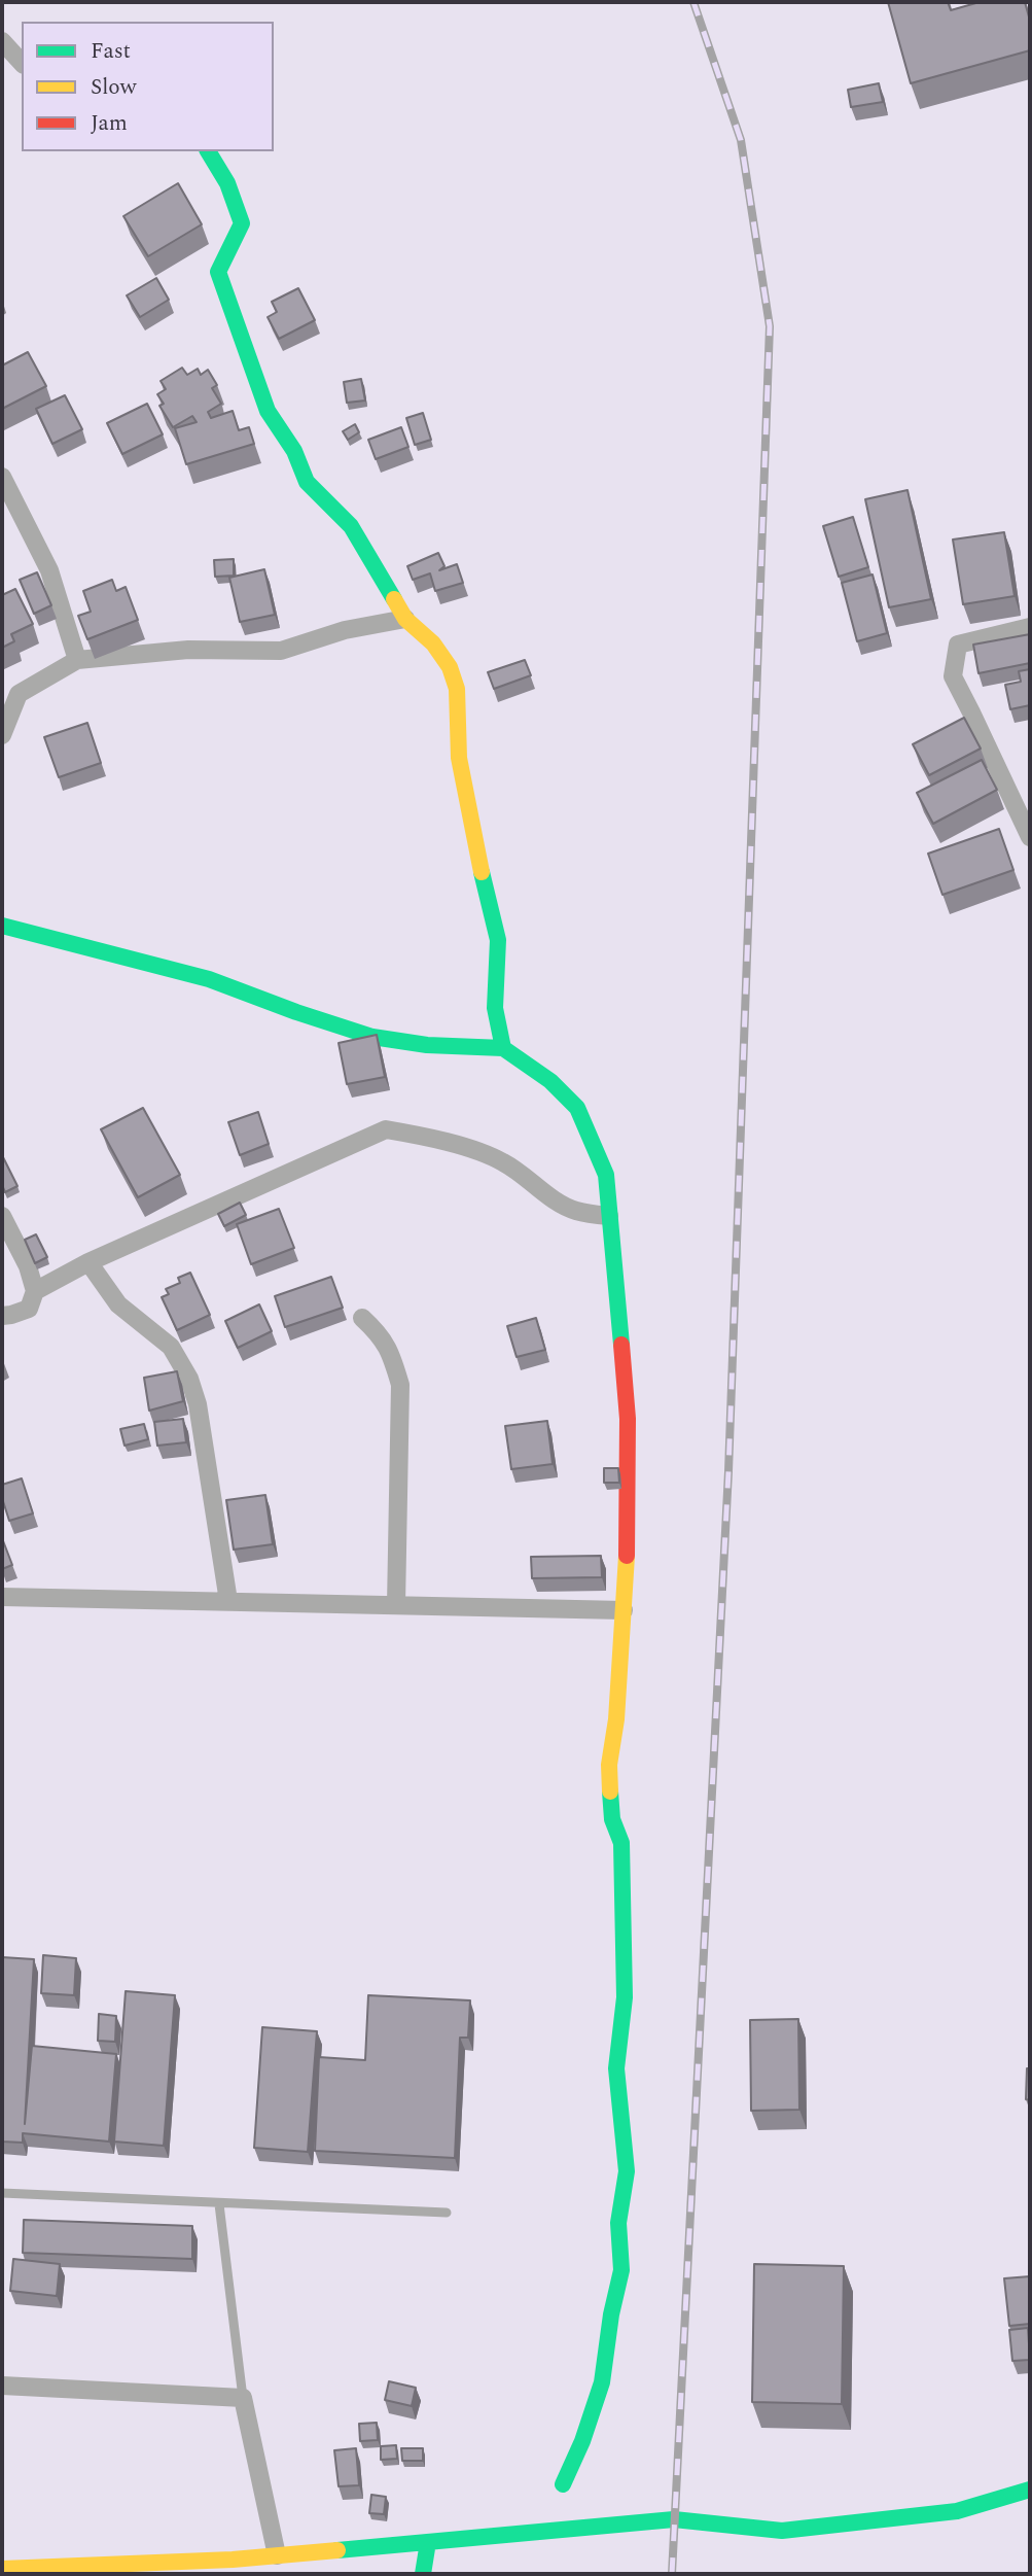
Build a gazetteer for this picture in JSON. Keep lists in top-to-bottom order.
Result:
{
  "legend": ["Fast", "Slow", "Jam"]
}
